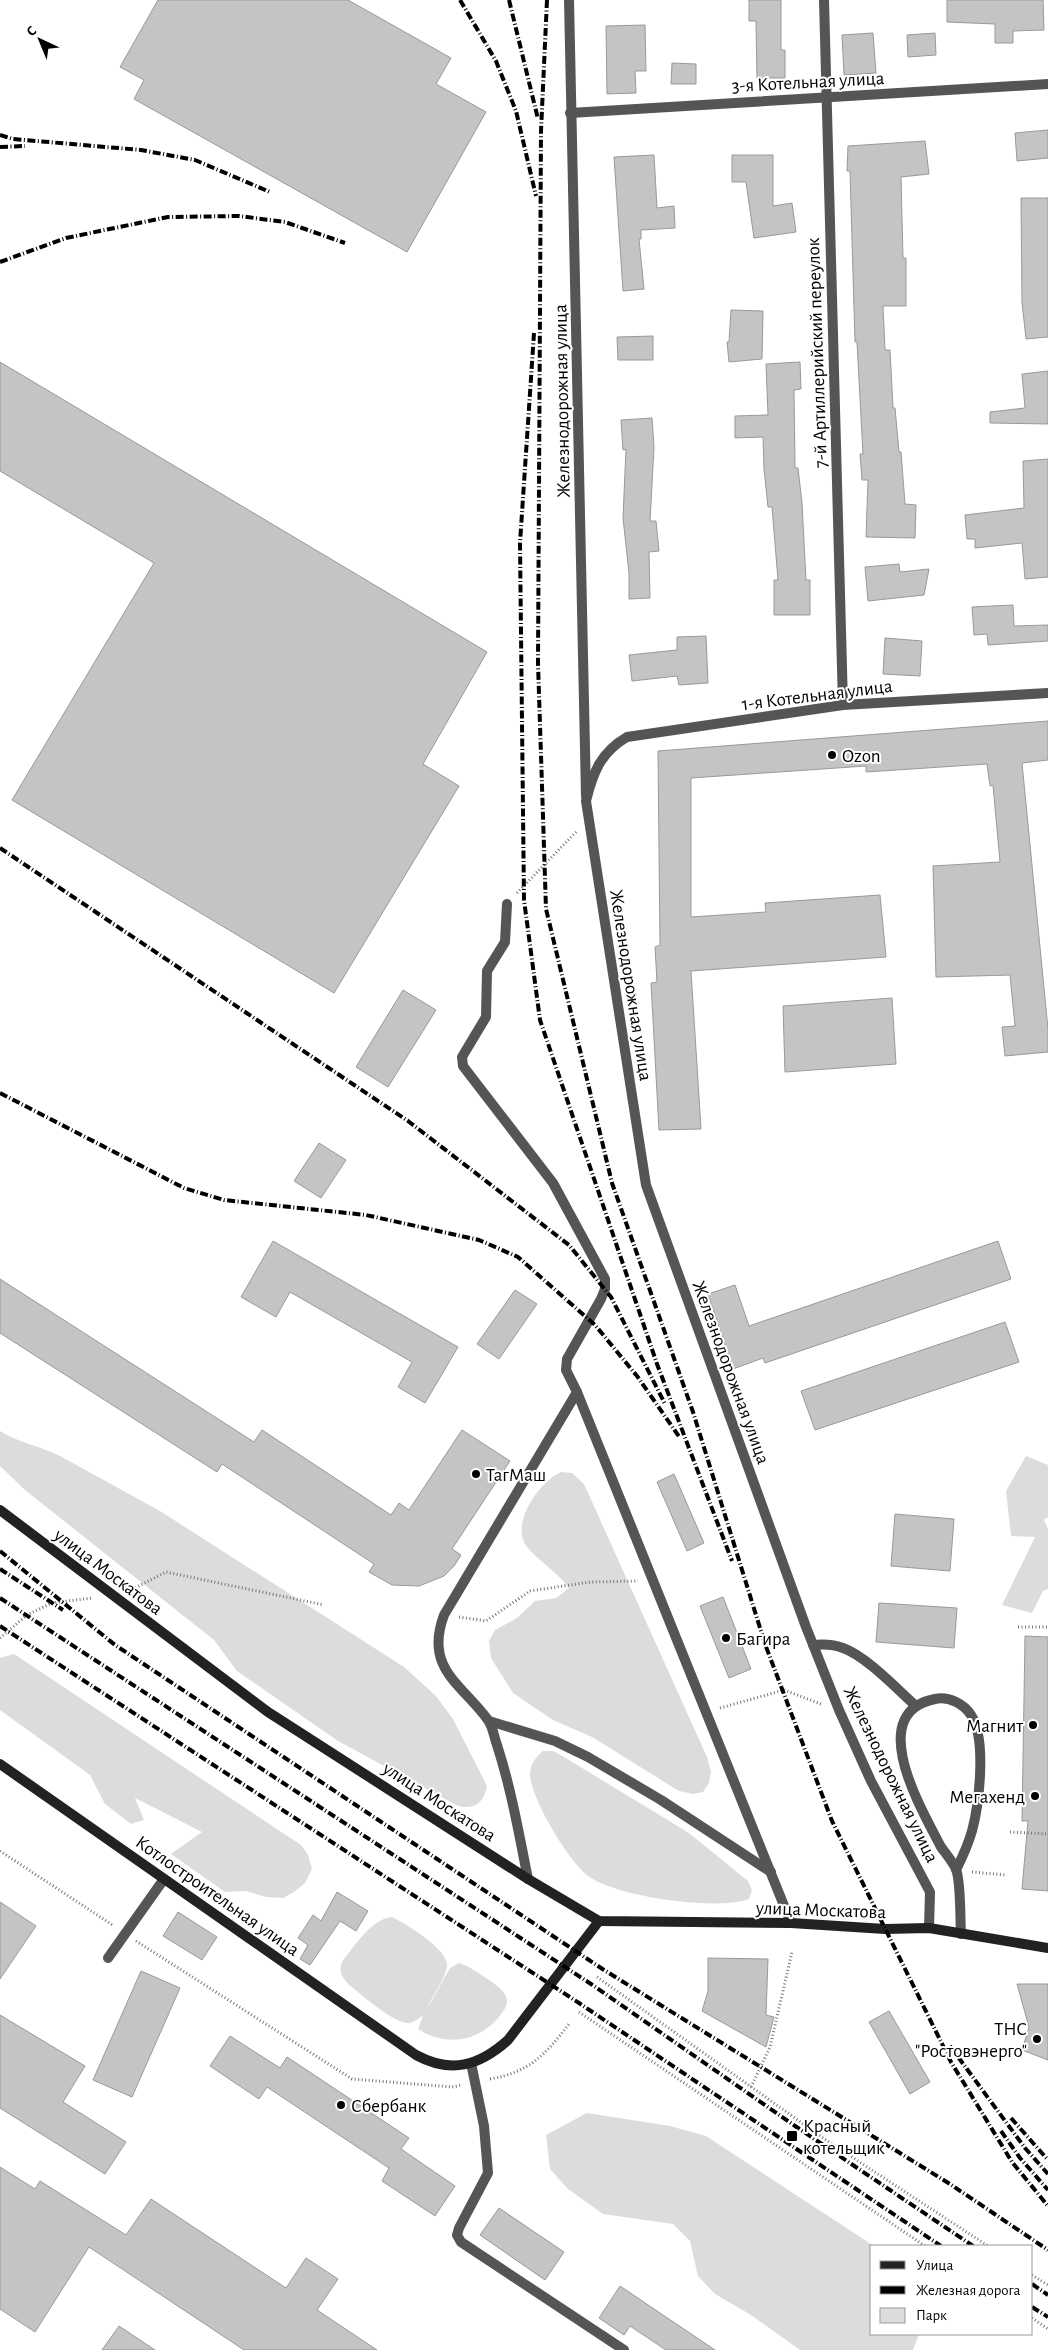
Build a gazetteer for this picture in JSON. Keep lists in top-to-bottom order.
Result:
{
  "streets": {
    "main road": ["улица Москатова", "Котлостроительная улица"],
    "street": [
      "3-я Котельная улица",
      "7-й Артиллерийский переулок",
      "Железнодорожная улица",
      "1-я Котельная улица"
    ]
  },
  "crossings": [
    ["3-я Котельная улица", "7-й Артиллерийский переулок"],
    ["3-я Котельная улица", "Железнодорожная улица"],
    ["7-й Артиллерийский переулок", "1-я Котельная улица"],
    ["Железнодорожная улица", "1-я Котельная улица"],
    ["Железнодорожная улица", "улица Москатова"],
    ["улица Москатова", "Котлостроительная улица"]
  ],
  "places": {
    "other": [
      "Ozon",
      "ТагМаш",
      "Багира",
      "Магнит",
      "Мегахенд",
      "ТНС \"Ростовэнерго\"",
      "Сбербанк"
    ],
    "transit": ["Красный котельщик"]
  },
  "legend": ["Улица", "Железная дорога", "Парк"],
  "north": "top left"
}
